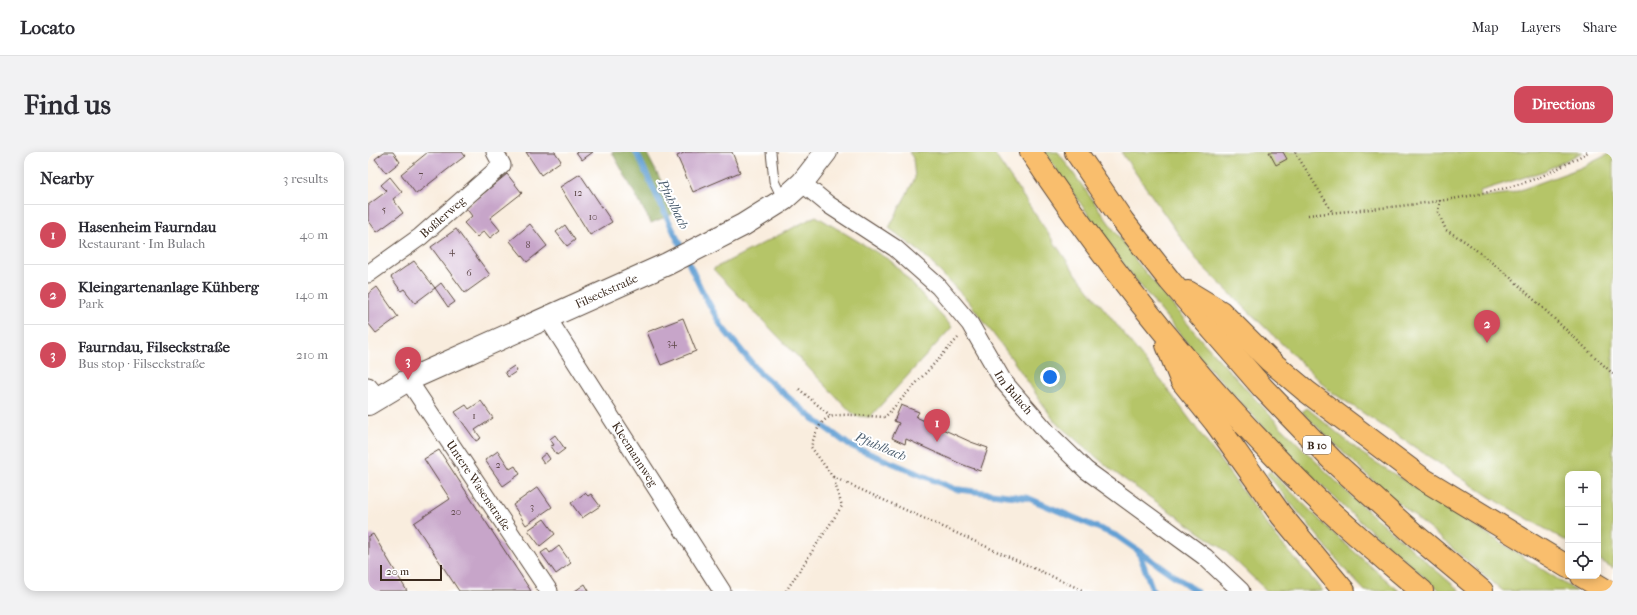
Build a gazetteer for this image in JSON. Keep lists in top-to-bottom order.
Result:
{
  "streets": {
    "highway": ["B 10"],
    "street": [
      "Boßlerweg",
      "Filseckstraße",
      "Im Bulach",
      "Kleemannweg",
      "Untere Wasenstraße"
    ]
  },
  "crossings": [
    ["Filseckstraße", "Im Bulach"],
    ["Filseckstraße", "Kleemannweg"],
    ["Filseckstraße", "Untere Wasenstraße"]
  ],
  "water": ["Pfuhlbach"],
  "house_numbers": [
    "7",
    "12",
    "5",
    "10",
    "8",
    "4",
    "6",
    "34",
    "1",
    "2",
    "3",
    "20"
  ],
  "scale_bar": "20 m",
  "page": {
    "header": "Locato",
    "nav": ["Map", "Layers", "Share"],
    "buttons": "Directions",
    "title": "Find us",
    "heading": ["Nearby", "3 results"],
    "list": [
      {
        "mark": "1",
        "name": "Hasenheim Faurndau",
        "note": "Restaurant · Im Bulach",
        "value": "40 m"
      },
      {
        "mark": "2",
        "name": "Kleingartenanlage Kühberg",
        "note": "Park",
        "value": "140 m"
      },
      {
        "mark": "3",
        "name": "Faurndau, Filseckstraße",
        "note": "Bus stop · Filseckstraße",
        "value": "210 m"
      }
    ],
    "pins": ["2", "3", "1"],
    "map_buttons": ["+", "−"],
    "scale": "20 m"
  }
}
